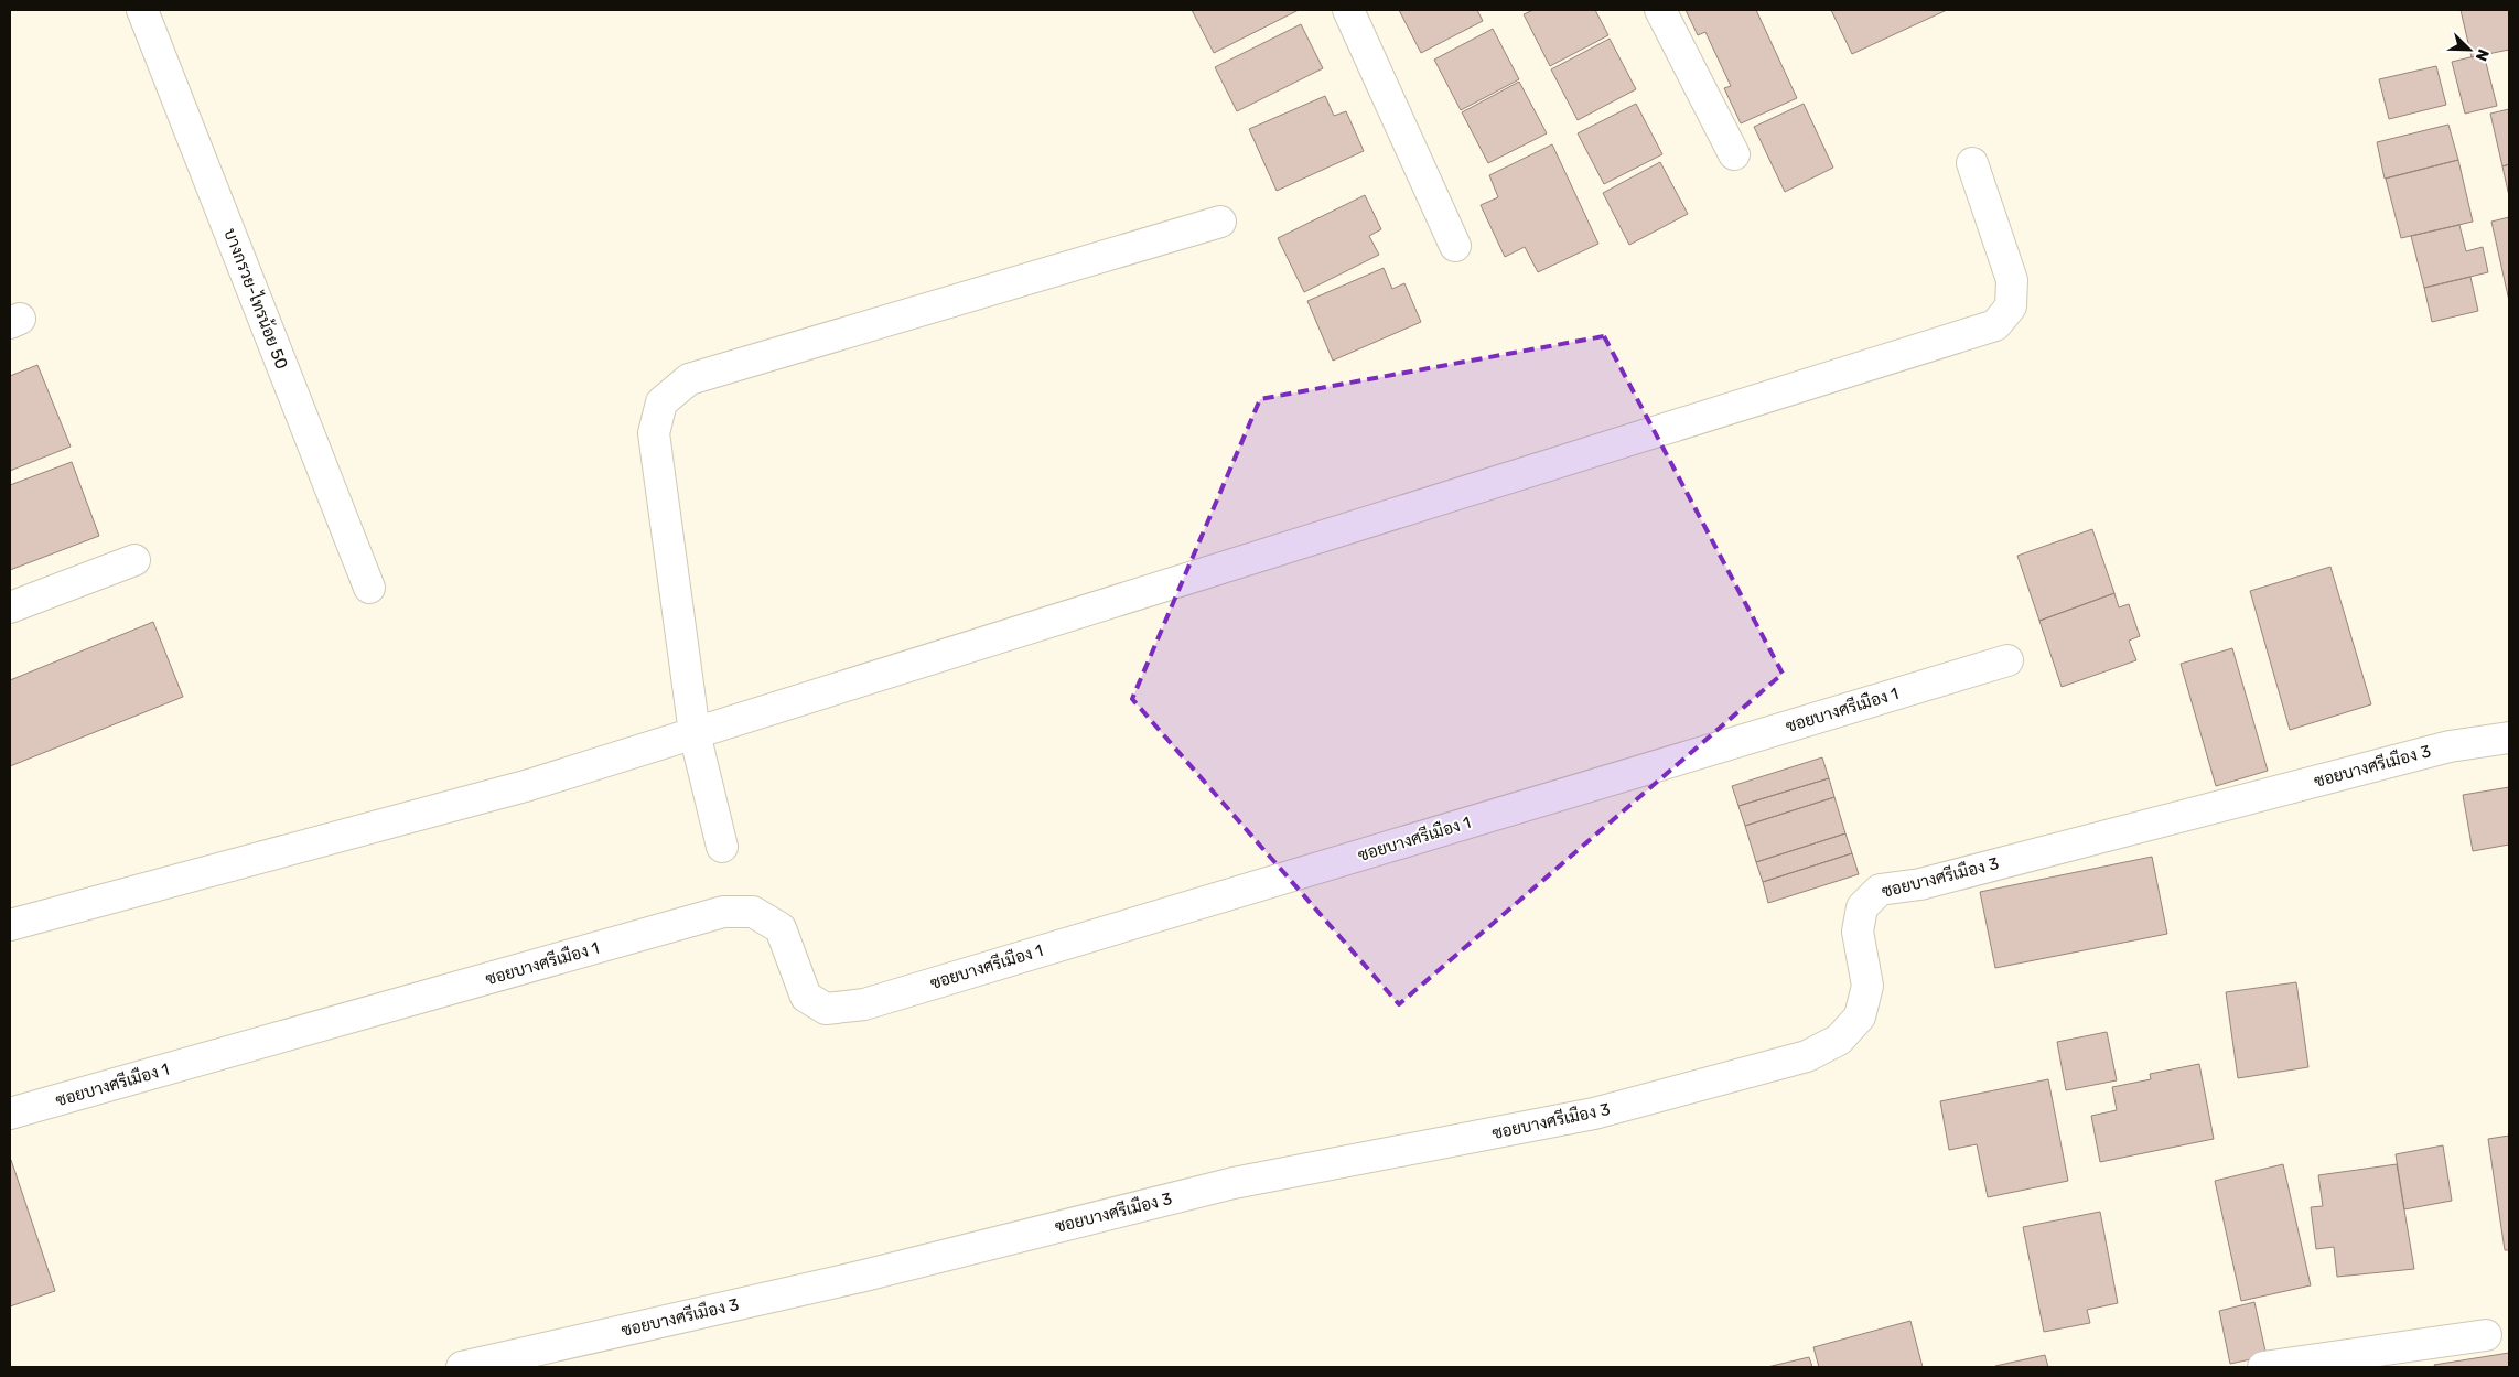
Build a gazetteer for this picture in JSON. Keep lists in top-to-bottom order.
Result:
{
  "streets": {
    "street": ["บางกรวย-ไทรน้อย 50", "ซอยบางศรีเมือง 1", "ซอยบางศรีเมือง 3"]
  },
  "north": "bottom right"
}
